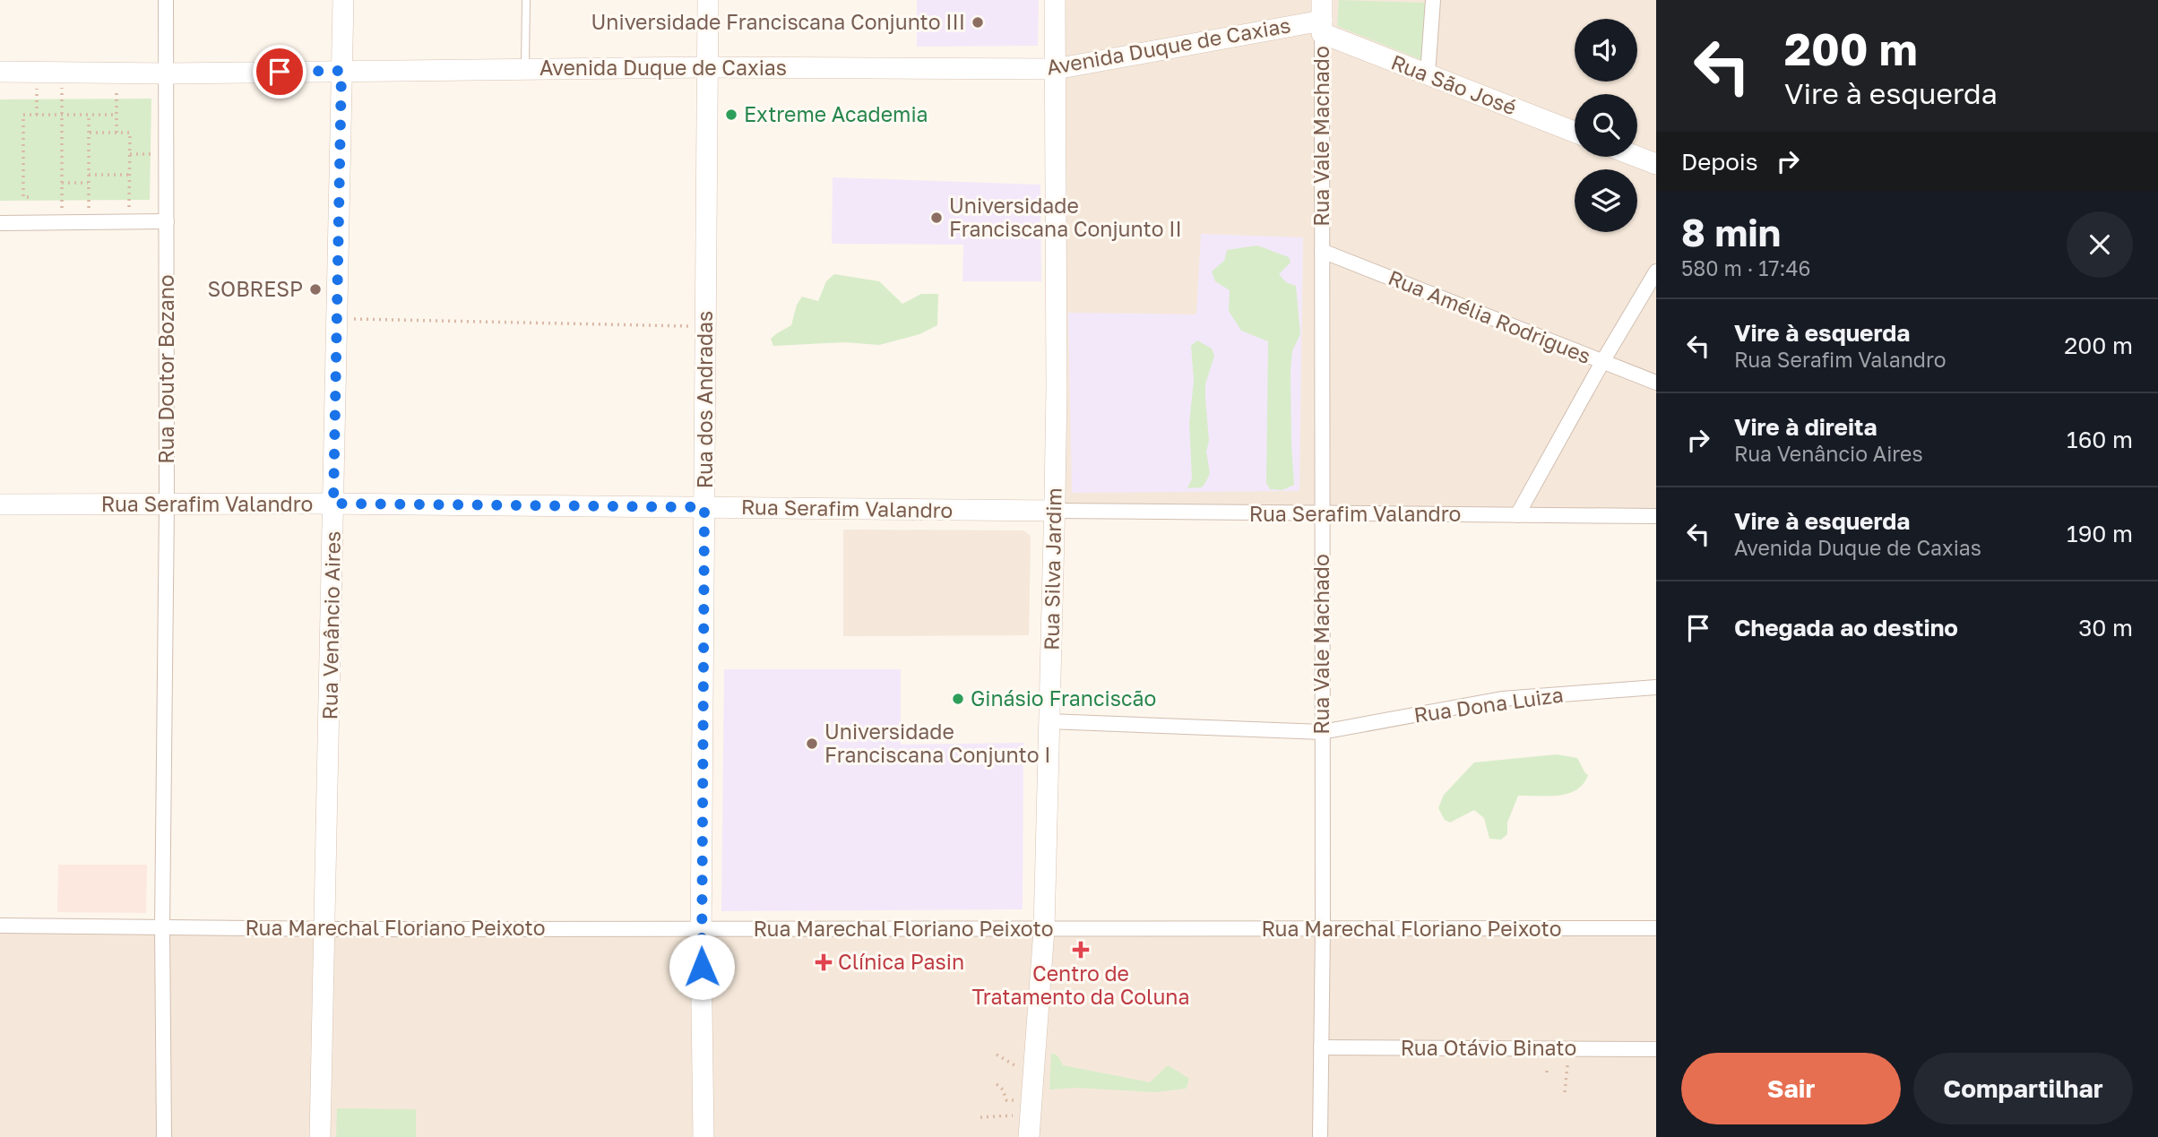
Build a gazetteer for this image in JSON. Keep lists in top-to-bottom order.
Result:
{
  "streets": {
    "street": [
      "Avenida Duque de Caxias",
      "Rua São José",
      "Rua Vale Machado",
      "Rua Amélia Rodrigues",
      "Rua Doutor Bozano",
      "Rua dos Andradas",
      "Rua Serafim Valandro",
      "Rua Silva Jardim",
      "Rua Venâncio Aires",
      "Rua Dona Luiza",
      "Rua Marechal Floriano Peixoto",
      "Rua Otávio Binato"
    ]
  },
  "crossings": [
    ["Avenida Duque de Caxias", "Rua São José"],
    ["Avenida Duque de Caxias", "Rua Vale Machado"],
    ["Avenida Duque de Caxias", "Rua Doutor Bozano"],
    ["Avenida Duque de Caxias", "Rua dos Andradas"],
    ["Avenida Duque de Caxias", "Rua Silva Jardim"],
    ["Avenida Duque de Caxias", "Rua Venâncio Aires"],
    ["Rua São José", "Rua Vale Machado"],
    ["Rua Vale Machado", "Rua Amélia Rodrigues"],
    ["Rua Vale Machado", "Rua Serafim Valandro"],
    ["Rua Vale Machado", "Rua Dona Luiza"],
    ["Rua Vale Machado", "Rua Marechal Floriano Peixoto"],
    ["Rua Vale Machado", "Rua Otávio Binato"],
    ["Rua Doutor Bozano", "Rua Serafim Valandro"],
    ["Rua Doutor Bozano", "Rua Marechal Floriano Peixoto"],
    ["Rua dos Andradas", "Rua Serafim Valandro"],
    ["Rua dos Andradas", "Rua Marechal Floriano Peixoto"],
    ["Rua Serafim Valandro", "Rua Silva Jardim"],
    ["Rua Serafim Valandro", "Rua Venâncio Aires"],
    ["Rua Silva Jardim", "Rua Dona Luiza"],
    ["Rua Silva Jardim", "Rua Marechal Floriano Peixoto"],
    ["Rua Venâncio Aires", "Rua Marechal Floriano Peixoto"]
  ],
  "places": {
    "other": [
      "Universidade Franciscana Conjunto III",
      "Extreme Academia",
      "Universidade Franciscana Conjunto II",
      "SOBRESP",
      "Ginásio Franciscão",
      "Universidade Franciscana Conjunto I"
    ],
    "health": ["Centro de Tratamento da Coluna", "Clínica Pasin"]
  },
  "page": {
    "turn": ["200 m", "Vire à esquerda"],
    "then": "Depois",
    "heading": ["8 min", "580 m · 17:46"],
    "list": [
      {
        "name": "Vire à esquerda",
        "note": "Rua Serafim Valandro",
        "value": "200 m"
      },
      {
        "name": "Vire à direita",
        "note": "Rua Venâncio Aires",
        "value": "160 m"
      },
      {
        "name": "Vire à esquerda",
        "note": "Avenida Duque de Caxias",
        "value": "190 m"
      },
      {
        "name": "Chegada ao destino",
        "value": "30 m"
      }
    ],
    "buttons": ["Sair", "Compartilhar"]
  }
}
